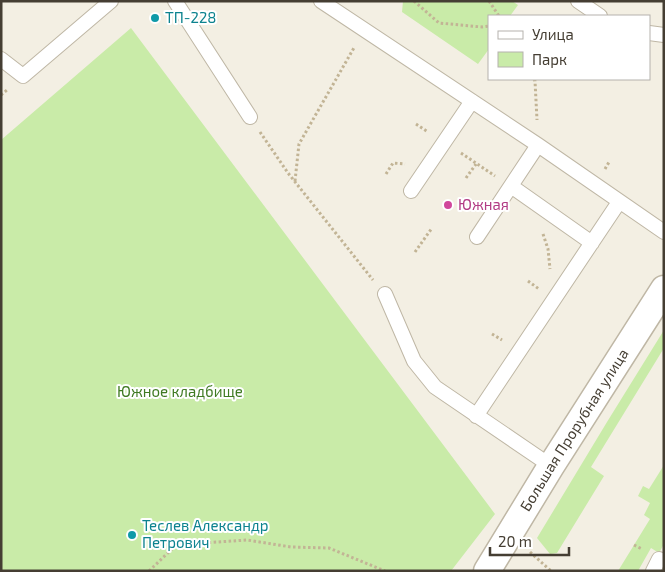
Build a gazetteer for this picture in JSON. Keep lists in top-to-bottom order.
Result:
{
  "streets": {
    "street": ["Большая Прорубная улица"]
  },
  "parks": ["Южное кладбище"],
  "places": ["ТП-228", "Южная", "Теслев Александр Петрович"],
  "legend": ["Улица", "Парк"],
  "scale_bar": "20 m"
}
